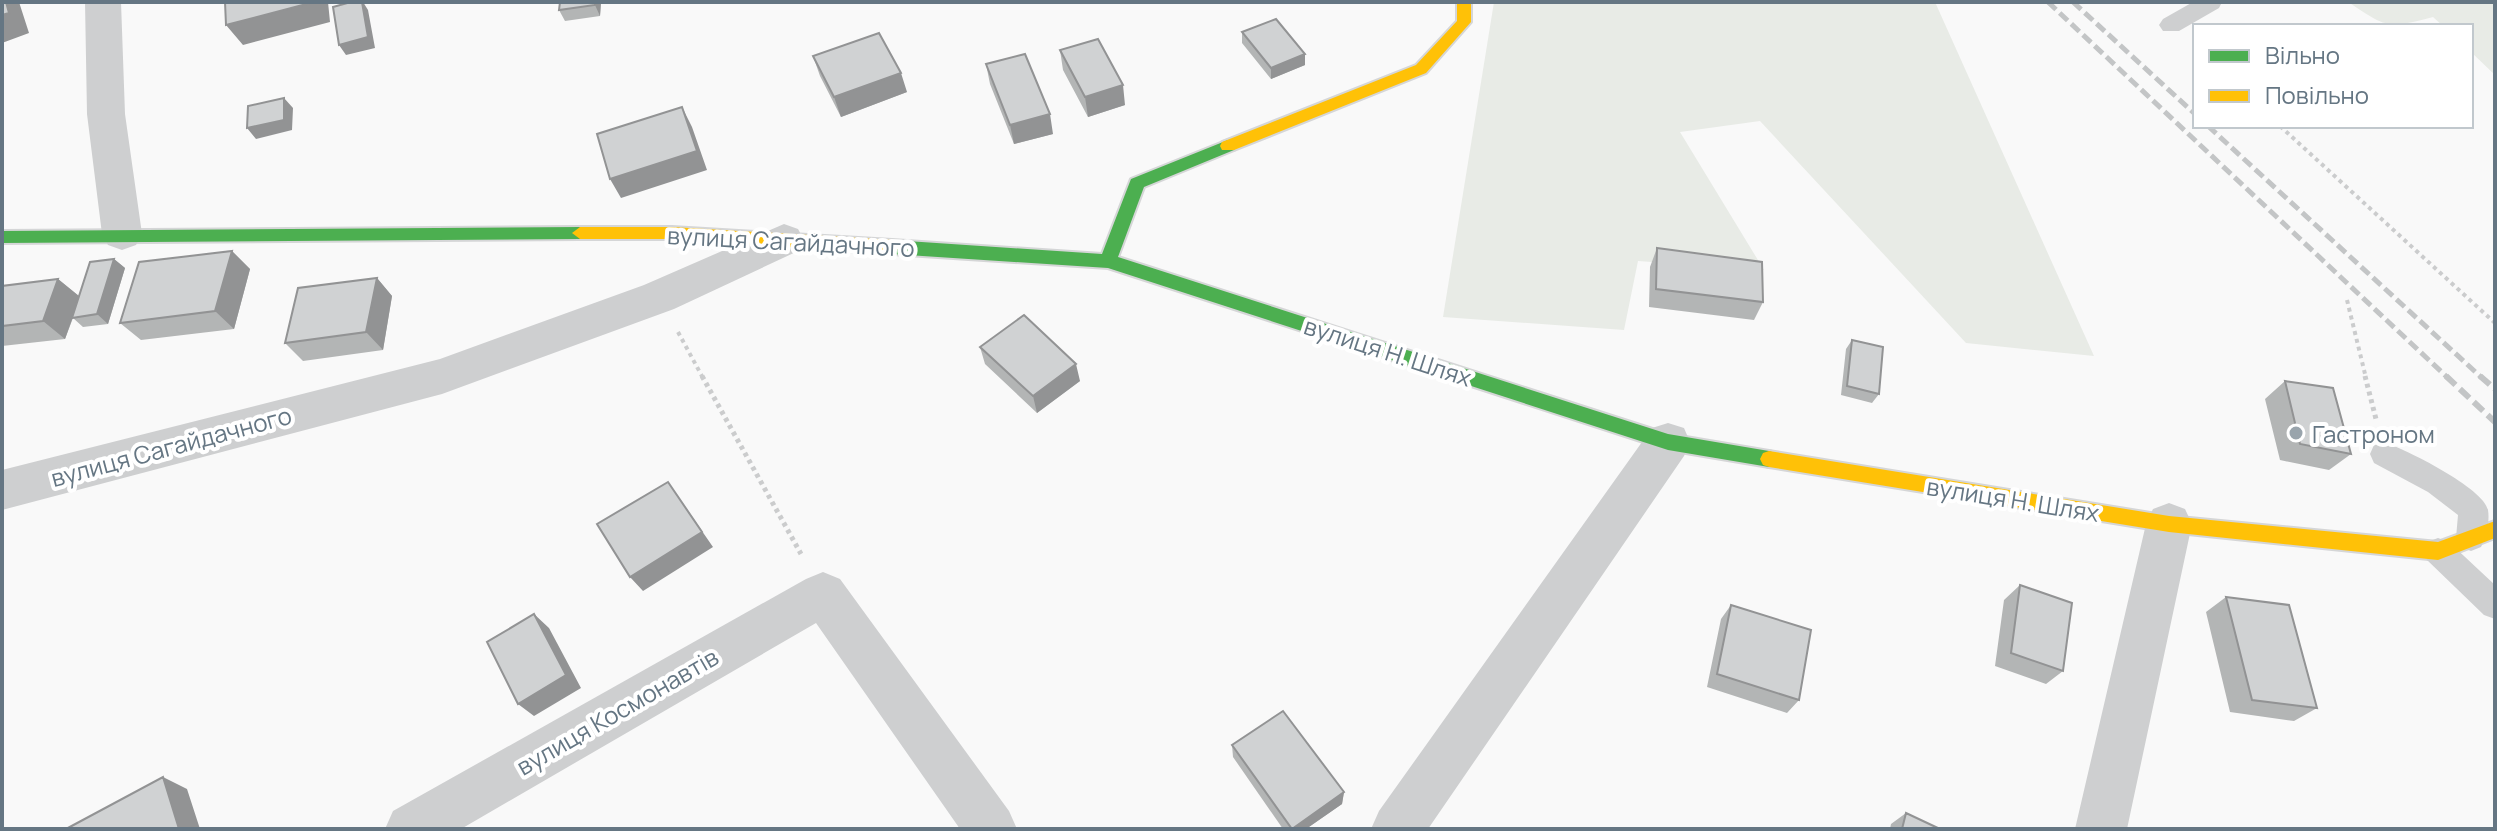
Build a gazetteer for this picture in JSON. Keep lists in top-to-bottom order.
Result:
{
  "streets": {
    "street": ["вулиця Сагайдачного", "вулиця Н. Шлях", "вулиця Космонавтів"]
  },
  "crossings": [
    ["вулиця Сагайдачного", "вулиця Н. Шлях"]
  ],
  "places": ["Гастроном"],
  "legend": ["Вільно", "Повільно"]
}
